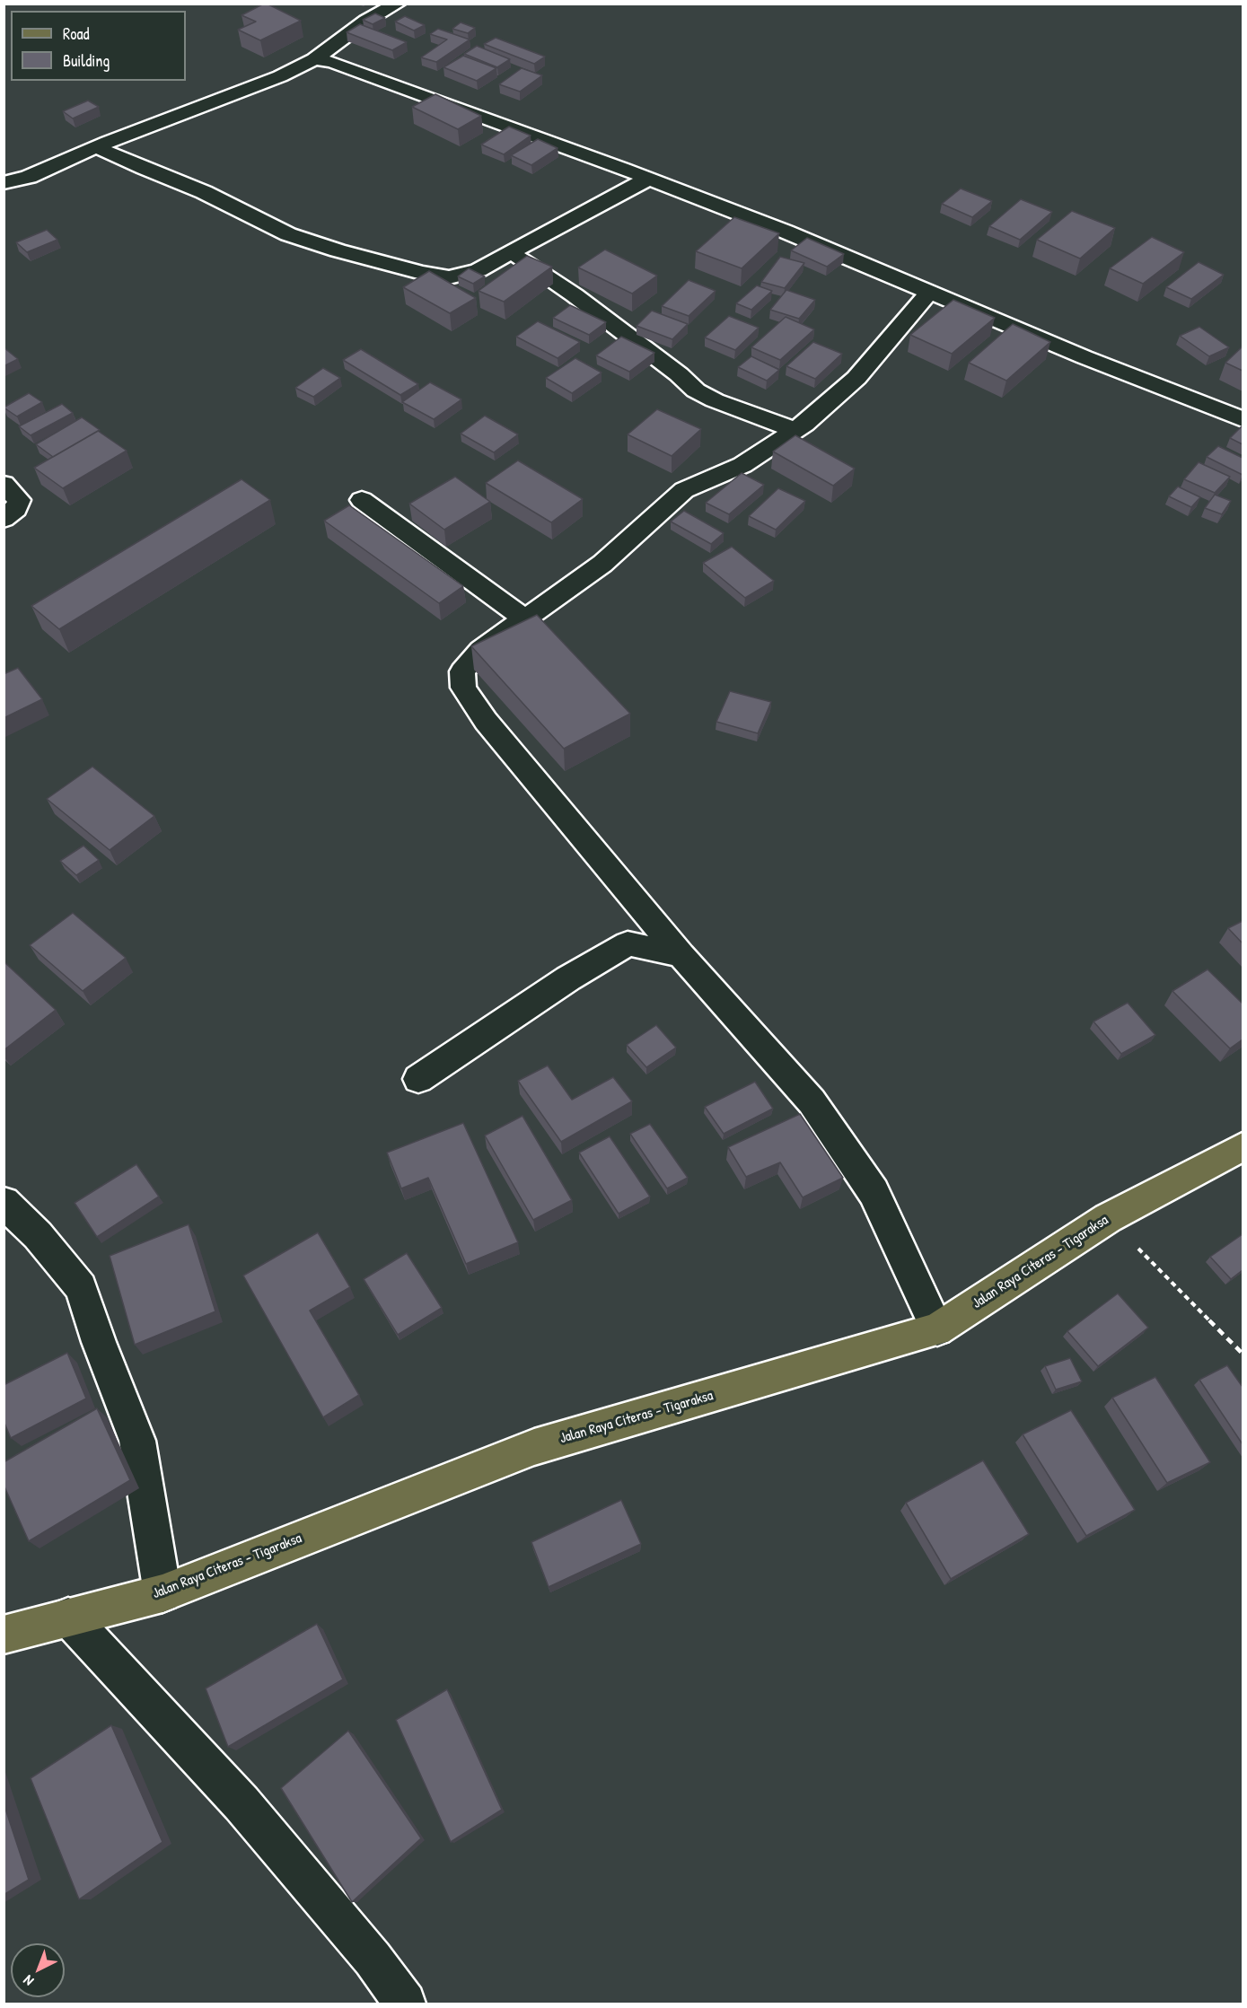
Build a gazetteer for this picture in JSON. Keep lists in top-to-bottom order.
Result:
{
  "streets": {
    "main road": ["Jalan Raya Citeras - Tigaraksa"]
  },
  "legend": ["Road", "Building"],
  "north": "bottom left"
}
